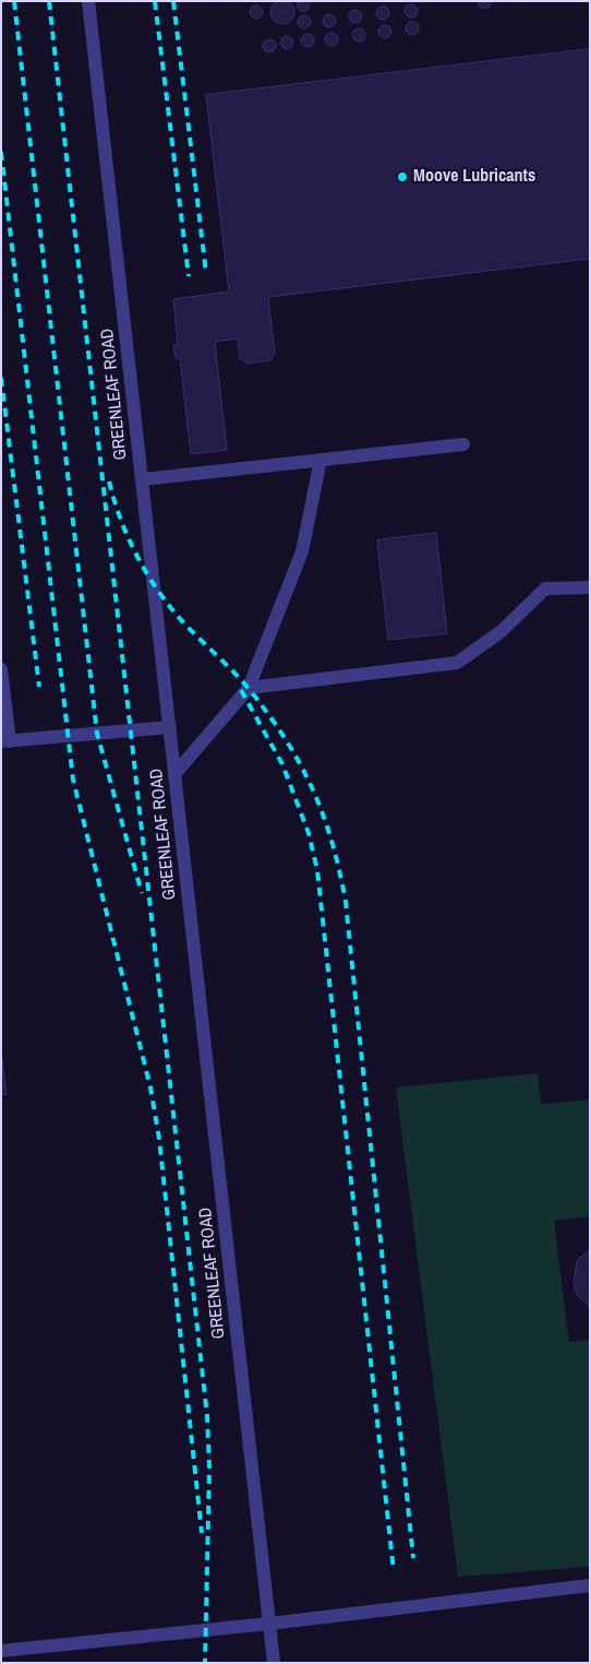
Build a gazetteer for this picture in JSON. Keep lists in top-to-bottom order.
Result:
{
  "streets": {
    "street": ["GREENLEAF ROAD"]
  },
  "places": ["Moove Lubricants"]
}
